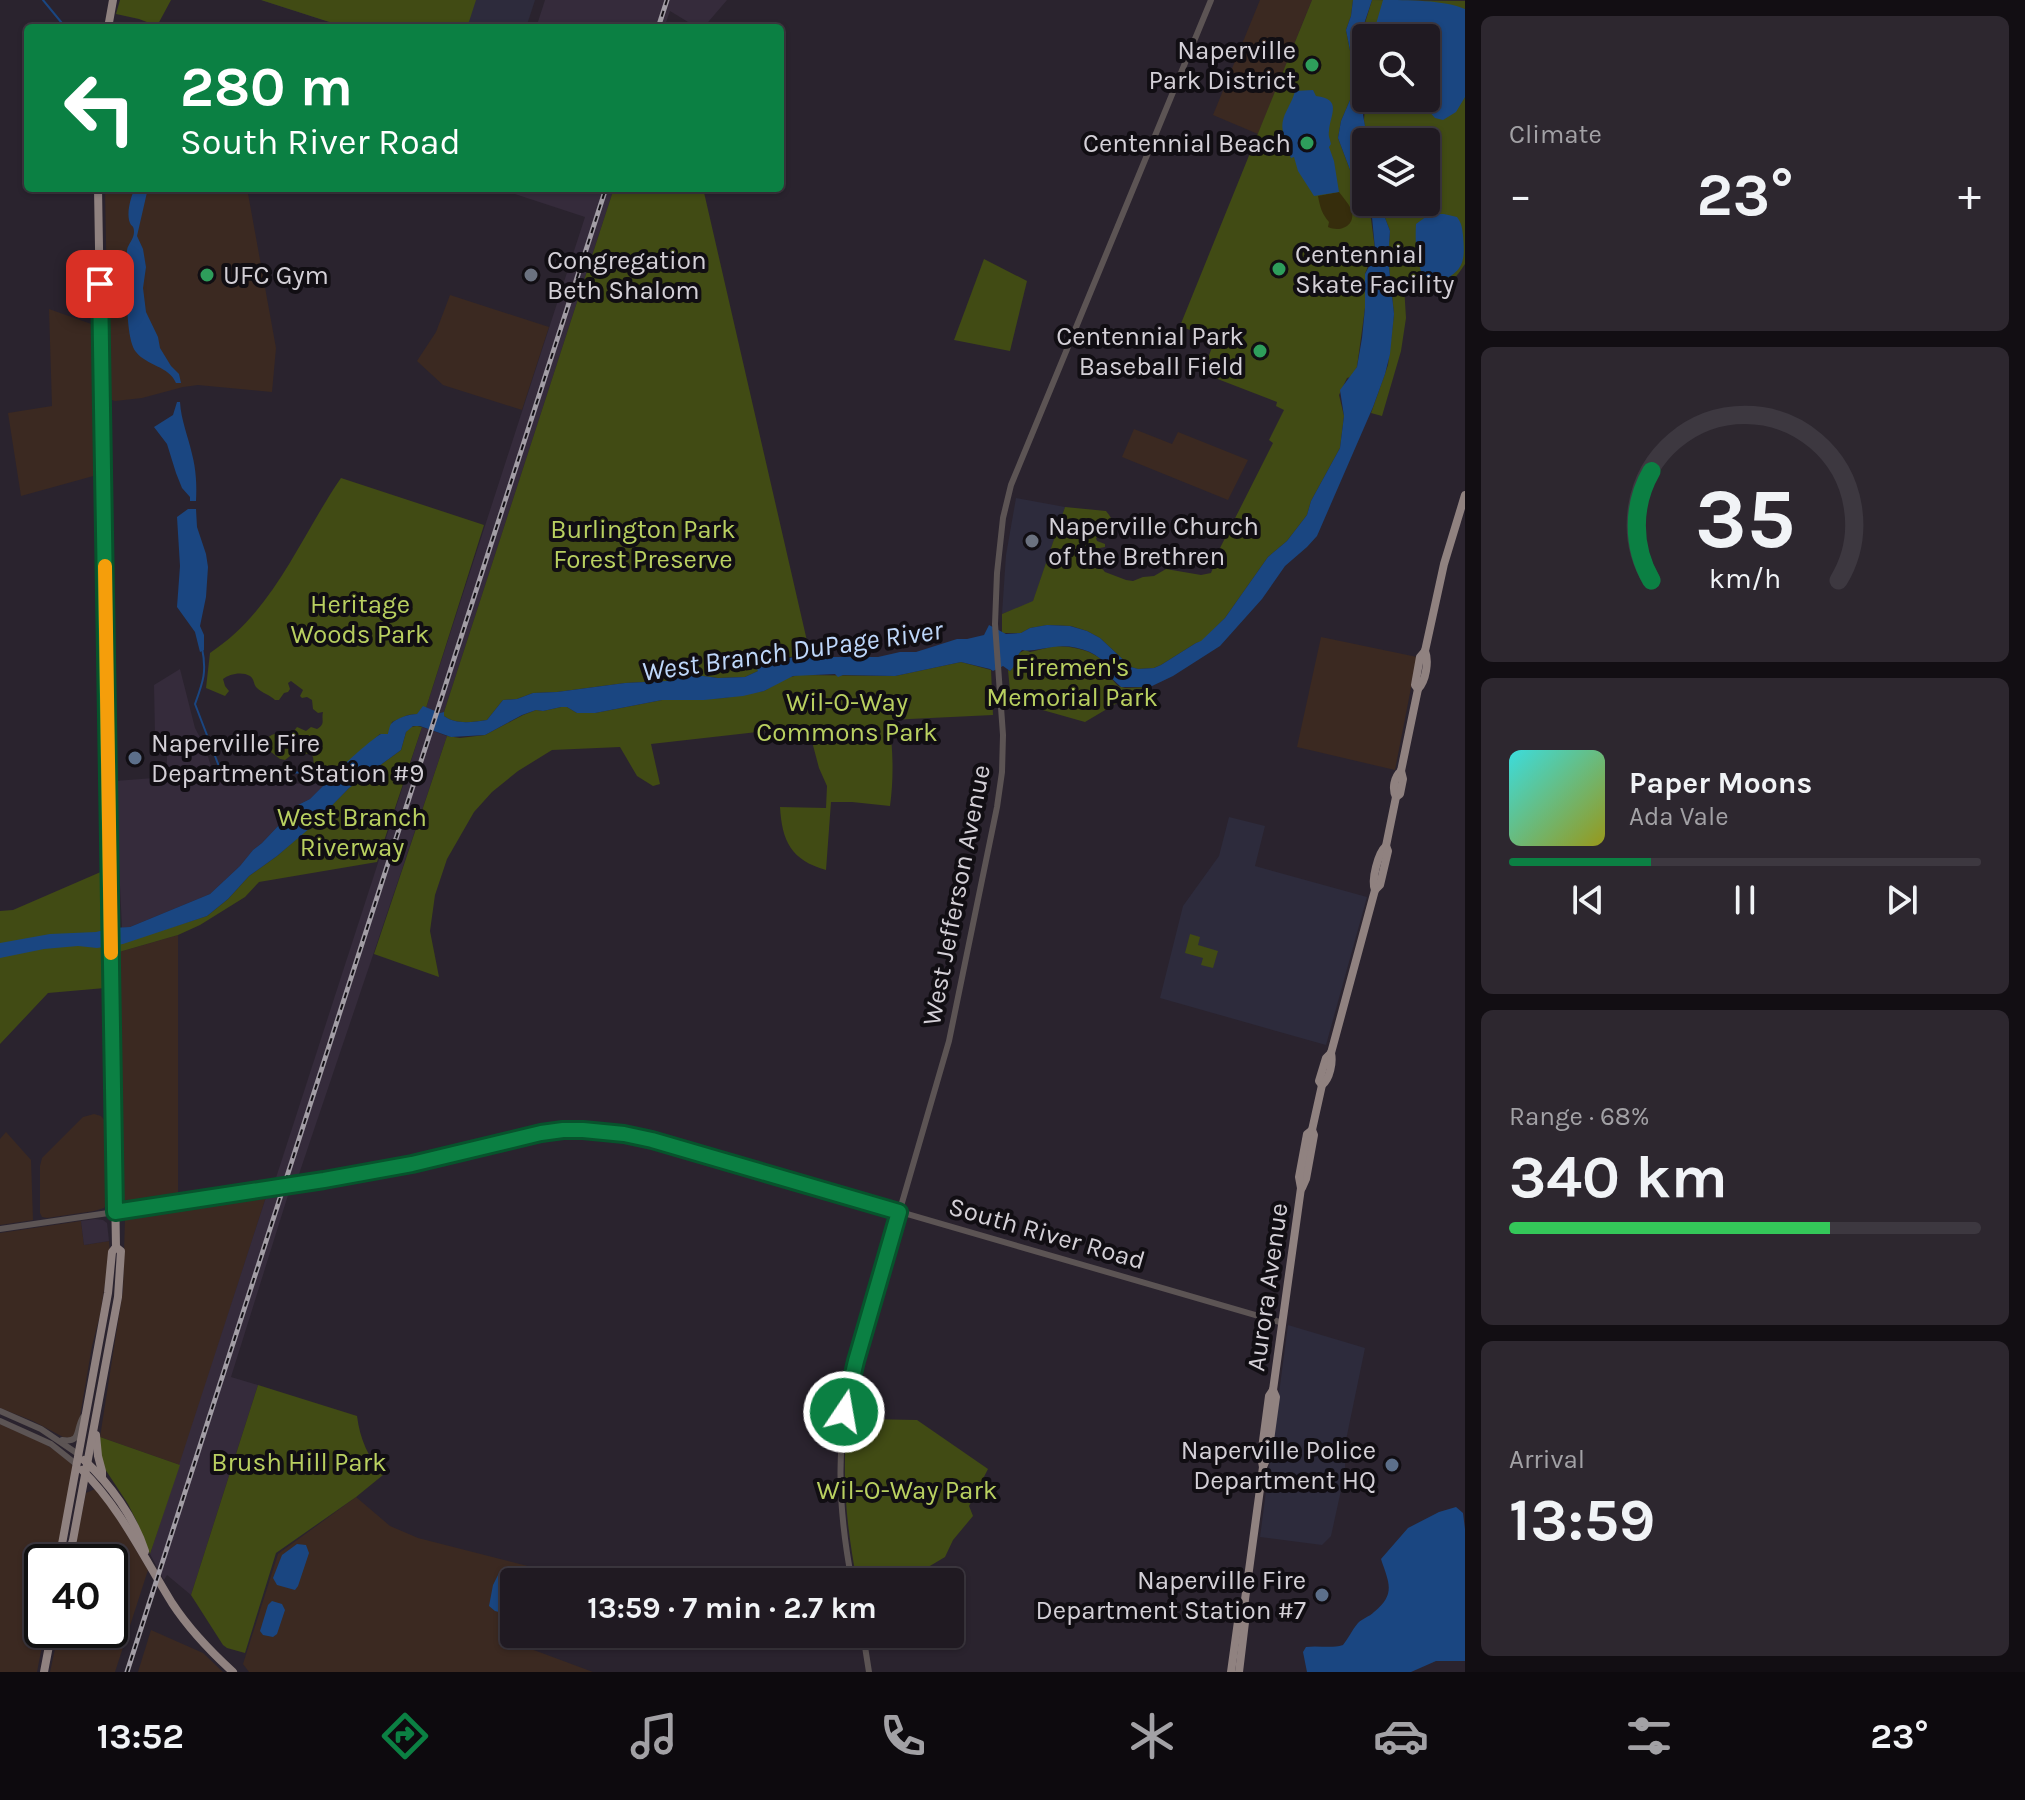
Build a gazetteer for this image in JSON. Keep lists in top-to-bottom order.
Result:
{
  "streets": {
    "main road": ["Aurora Avenue"],
    "street": ["West Jefferson Avenue", "South River Road"]
  },
  "crossings": [
    ["West Jefferson Avenue", "South River Road"],
    ["South River Road", "Aurora Avenue"]
  ],
  "water": ["West Branch DuPage River"],
  "parks": [
    "Burlington Park Forest Preserve",
    "Heritage Woods Park",
    "Firemen's Memorial Park",
    "Wil-O-Way Commons Park",
    "West Branch Riverway",
    "Brush Hill Park",
    "Wil-O-Way Park"
  ],
  "places": [
    "Naperville Park District",
    "Centennial Beach",
    "Centennial Skate Facility",
    "UFC Gym",
    "Congregation Beth Shalom",
    "Centennial Park Baseball Field",
    "Naperville Church of the Brethren",
    "Naperville Fire Department Station #9",
    "Naperville Police Department HQ",
    "Naperville Fire Department Station #7"
  ],
  "page": {
    "tile": [
      "Climate",
      ["Range · 68%", "340 km"],
      ["Arrival", "13:59"]
    ],
    "turn": ["280 m", "South River Road"],
    "heat": ["−", "23°", "+"],
    "song": ["Paper Moons", "Ada Vale"],
    "limit": "40",
    "trip": "13:59 · 7 min · 2.7 km",
    "tabs": ["13:52", "23°"],
    "gauge": ["35", "km/h"]
  }
}
